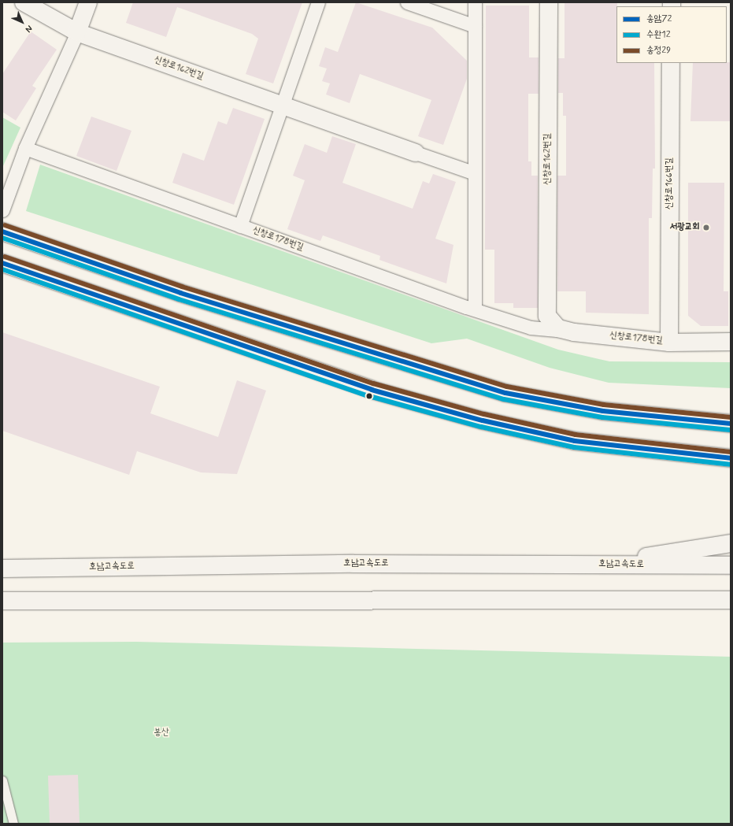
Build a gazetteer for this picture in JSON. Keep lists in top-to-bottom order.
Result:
{
  "streets": {
    "main road": [
      "신창로162번길",
      "신창로166번길",
      "신창로178번길",
      "호남고속도로"
    ]
  },
  "crossings": [
    ["신창로162번길", "신창로178번길"],
    ["신창로166번길", "신창로178번길"]
  ],
  "parks": ["봉산"],
  "places": ["서광교회"],
  "lines": ["transit line 송정29", "transit line 송암72", "transit line 수완12"],
  "legend": ["송암72", "수완12", "송정29"],
  "north": "bottom right"
}
